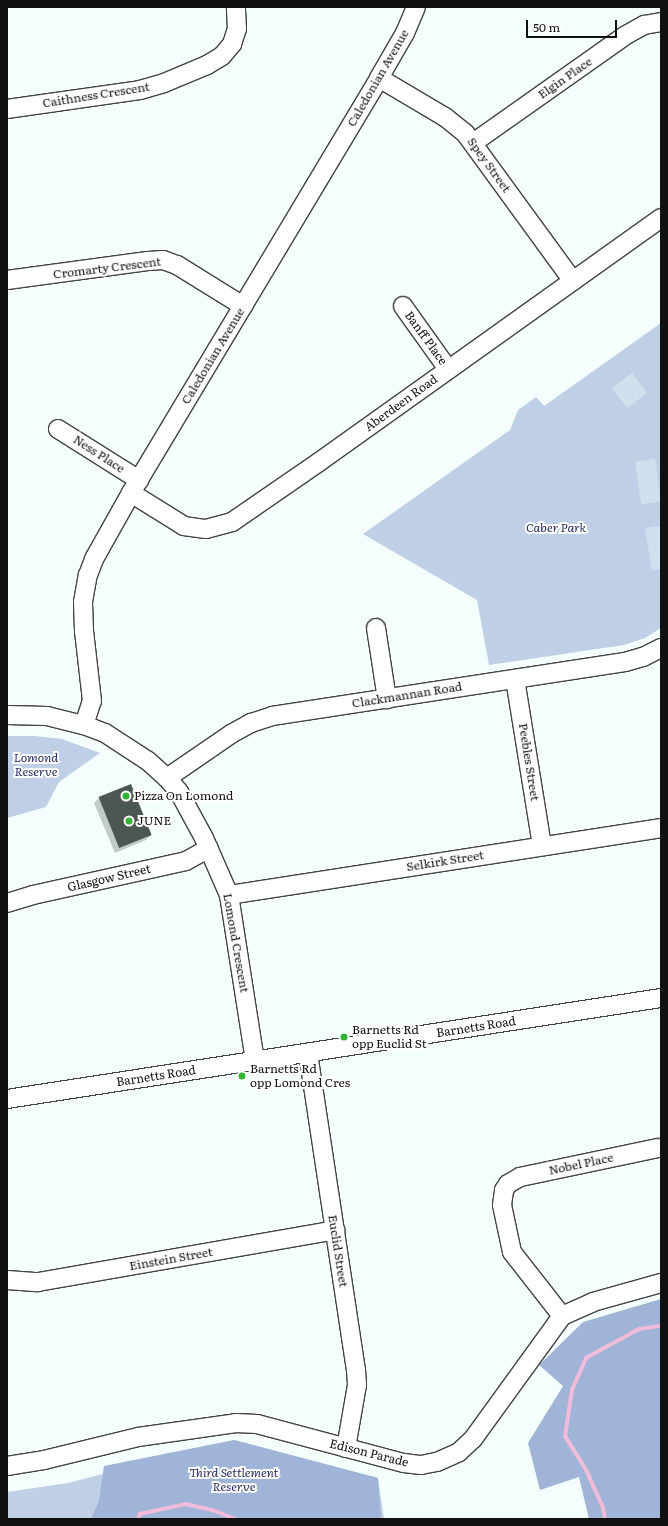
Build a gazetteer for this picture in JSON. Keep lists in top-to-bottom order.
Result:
{
  "streets": {
    "street": [
      "Caledonian Avenue",
      "Elgin Place",
      "Caithness Crescent",
      "Spey Street",
      "Cromarty Crescent",
      "Banff Place",
      "Aberdeen Road",
      "Ness Place",
      "Clackmannan Road",
      "Peebles Street",
      "Selkirk Street",
      "Glasgow Street",
      "Lomond Crescent",
      "Barnetts Road",
      "Nobel Place",
      "Euclid Street",
      "Einstein Street",
      "Edison Parade"
    ]
  },
  "crossings": [
    ["Caledonian Avenue", "Spey Street"],
    ["Caledonian Avenue", "Cromarty Crescent"],
    ["Caledonian Avenue", "Aberdeen Road"],
    ["Caledonian Avenue", "Ness Place"],
    ["Caledonian Avenue", "Lomond Crescent"],
    ["Elgin Place", "Spey Street"],
    ["Spey Street", "Aberdeen Road"],
    ["Banff Place", "Aberdeen Road"],
    ["Aberdeen Road", "Ness Place"],
    ["Clackmannan Road", "Peebles Street"],
    ["Clackmannan Road", "Lomond Crescent"],
    ["Peebles Street", "Selkirk Street"],
    ["Selkirk Street", "Lomond Crescent"],
    ["Glasgow Street", "Lomond Crescent"],
    ["Lomond Crescent", "Barnetts Road"],
    ["Barnetts Road", "Euclid Street"],
    ["Nobel Place", "Edison Parade"],
    ["Euclid Street", "Einstein Street"],
    ["Euclid Street", "Edison Parade"]
  ],
  "parks": ["Caber Park", "Lomond Reserve", "Third Settlement Reserve"],
  "places": [
    "Pizza On Lomond",
    "JUNE",
    "Barnetts Rd opp Euclid St",
    "Barnetts Rd opp Lomond Cres"
  ],
  "scale_bar": "50 m"
}
